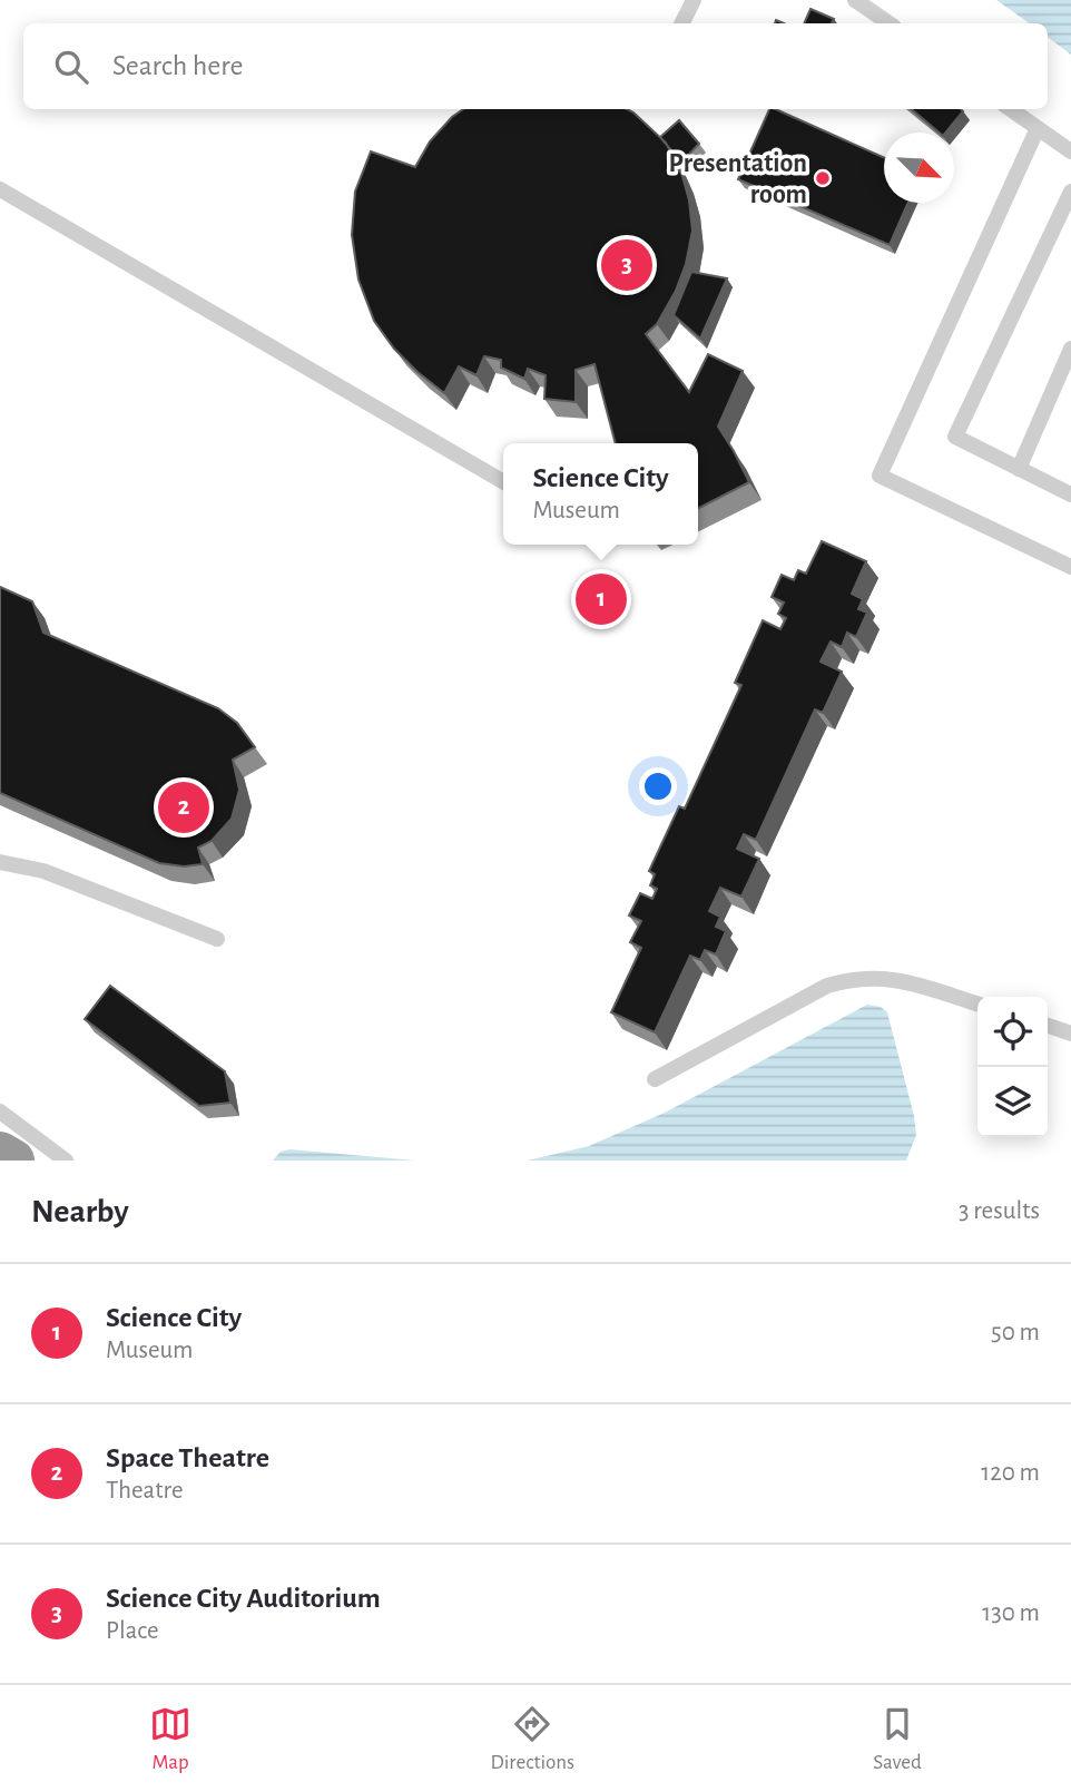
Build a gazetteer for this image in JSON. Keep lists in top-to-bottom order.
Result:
{
  "places": ["Presentation room"],
  "north": "bottom right",
  "page": {
    "search": "Search here",
    "pins": ["3", "1", "2"],
    "popup": ["Science City", "Museum"],
    "heading": ["Nearby", "3 results"],
    "list": [
      {
        "mark": "1",
        "name": "Science City",
        "note": "Museum",
        "value": "50 m"
      },
      {
        "mark": "2",
        "name": "Space Theatre",
        "note": "Theatre",
        "value": "120 m"
      },
      {
        "mark": "3",
        "name": "Science City Auditorium",
        "note": "Place",
        "value": "130 m"
      }
    ],
    "nav": ["Map", "Directions", "Saved"]
  }
}
